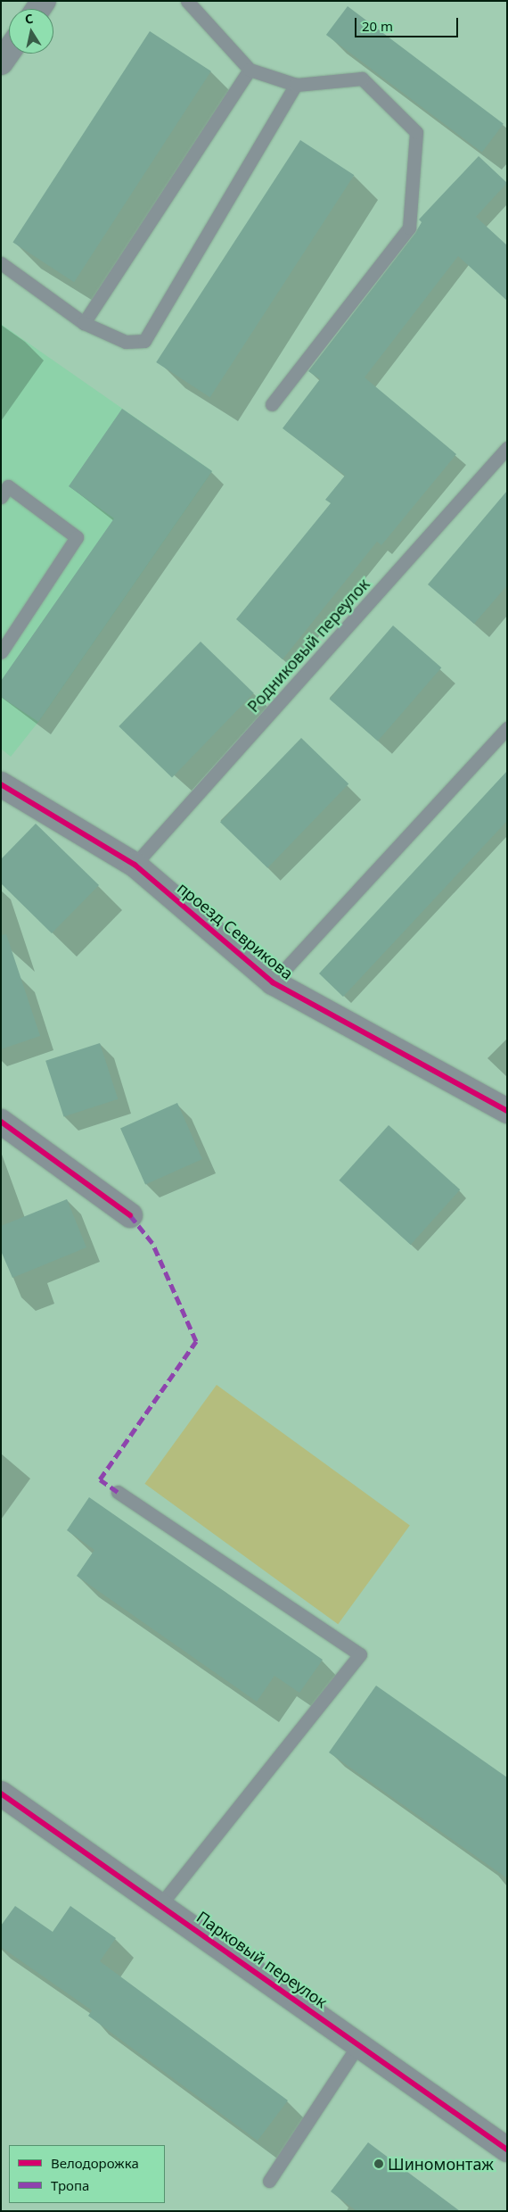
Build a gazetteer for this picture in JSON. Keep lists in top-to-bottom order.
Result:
{
  "streets": {
    "street": ["проезд Севрикова", "Парковый переулок"],
    "lane": ["Родниковый переулок"]
  },
  "crossings": [
    ["Родниковый переулок", "проезд Севрикова"]
  ],
  "places": ["Шиномонтаж"],
  "legend": ["Велодорожка", "Тропа"],
  "scale_bar": "20 m",
  "north": "top"
}
